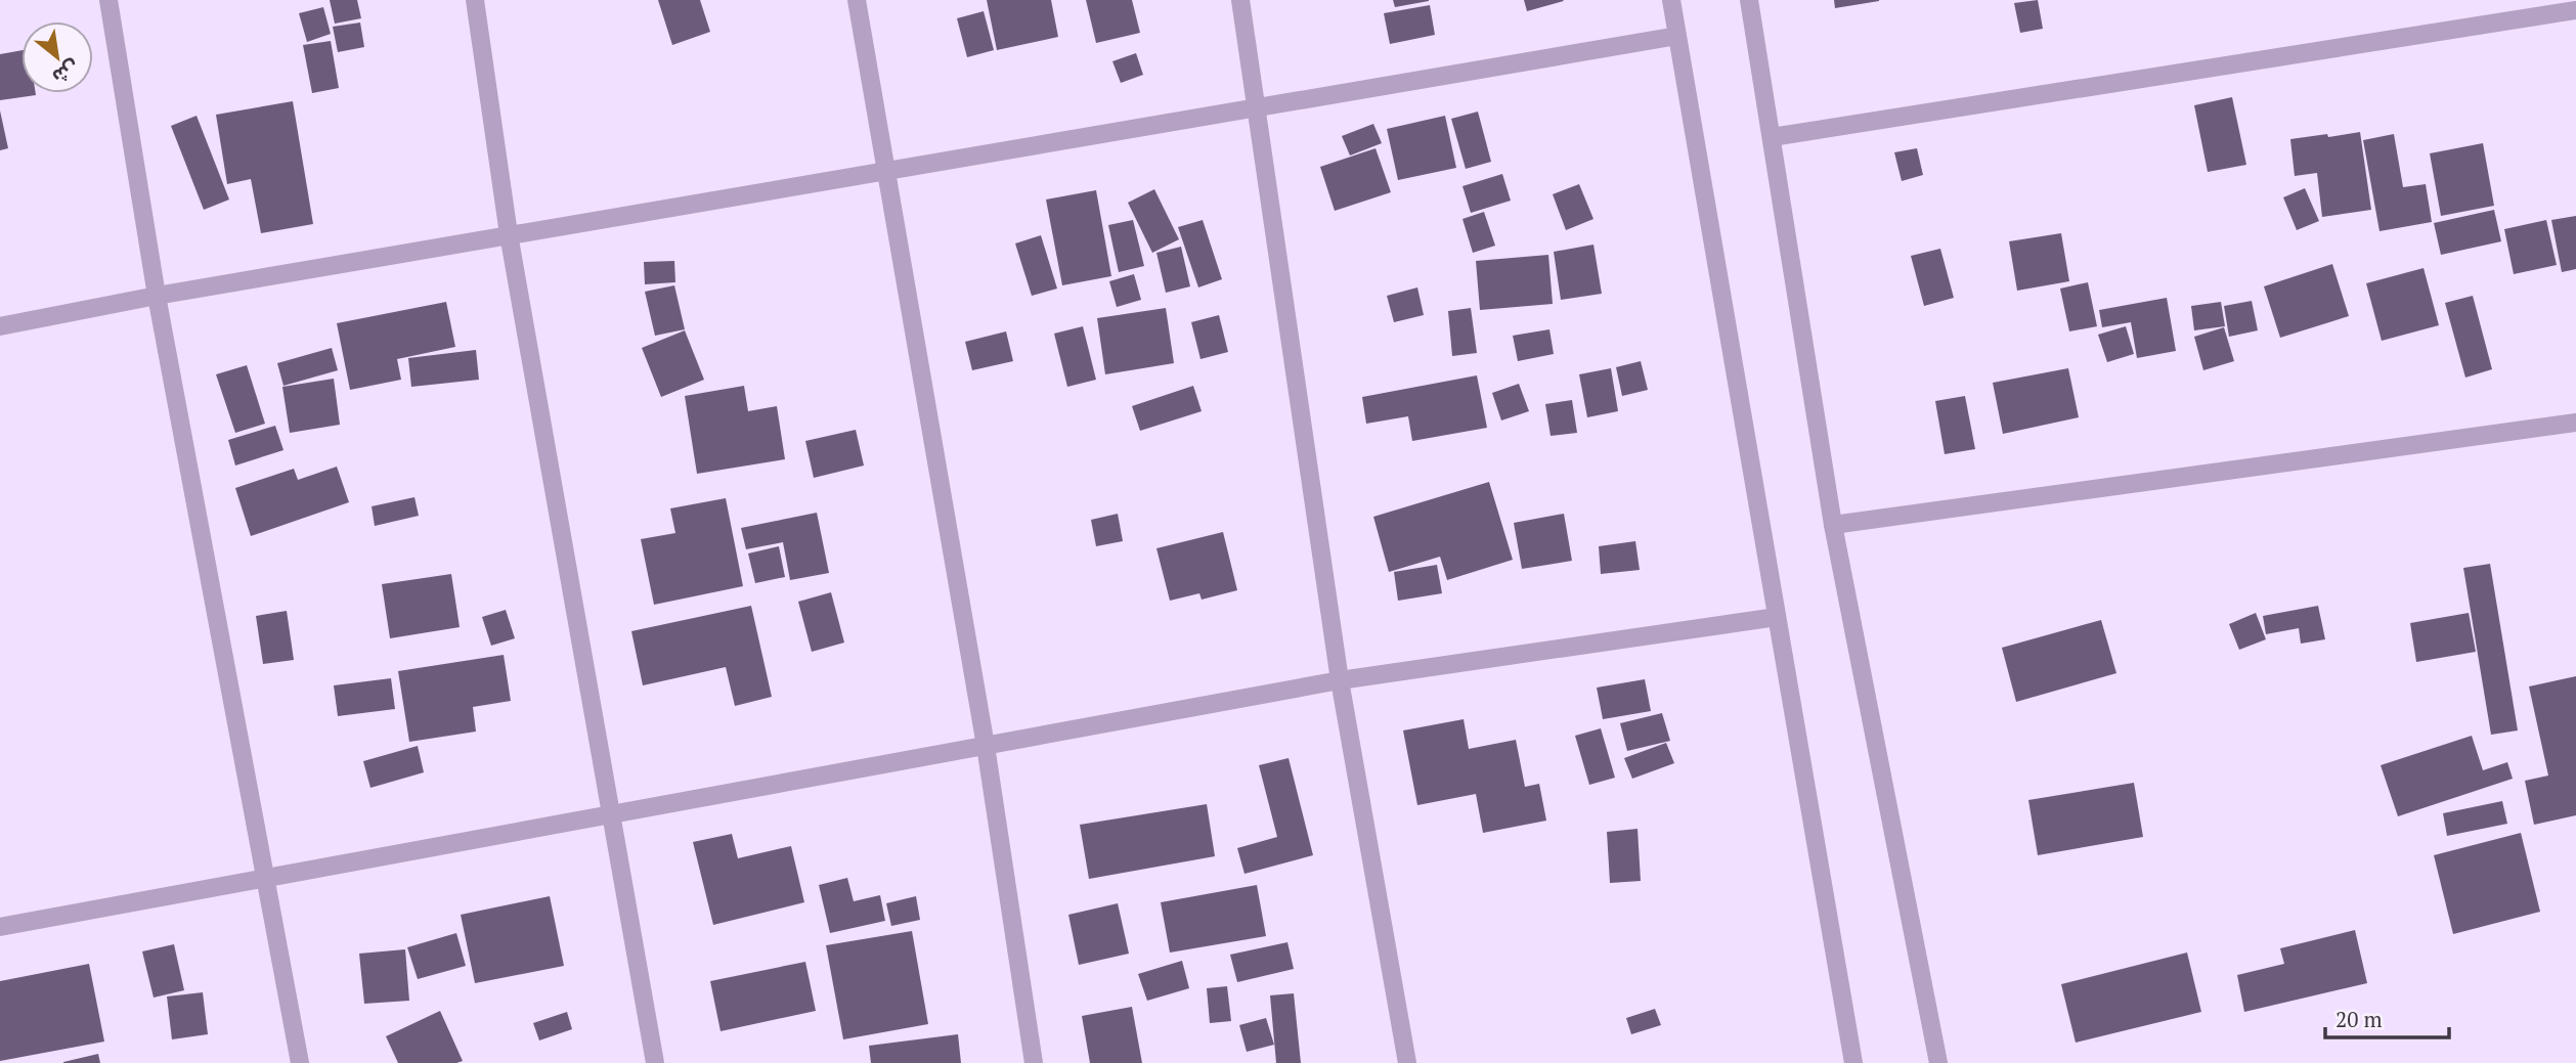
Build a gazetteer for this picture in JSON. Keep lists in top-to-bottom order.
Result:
{
  "scale_bar": "20 m",
  "north": "bottom right"
}
